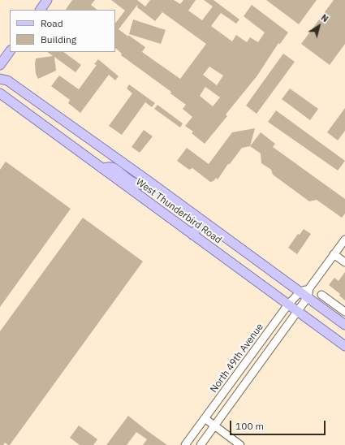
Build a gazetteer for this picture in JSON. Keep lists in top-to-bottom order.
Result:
{
  "streets": {
    "main road": ["West Thunderbird Road"],
    "street": ["North 49th Avenue"]
  },
  "crossings": [
    ["West Thunderbird Road", "North 49th Avenue"]
  ],
  "legend": ["Road", "Building"],
  "scale_bar": "100 m",
  "north": "top right"
}
